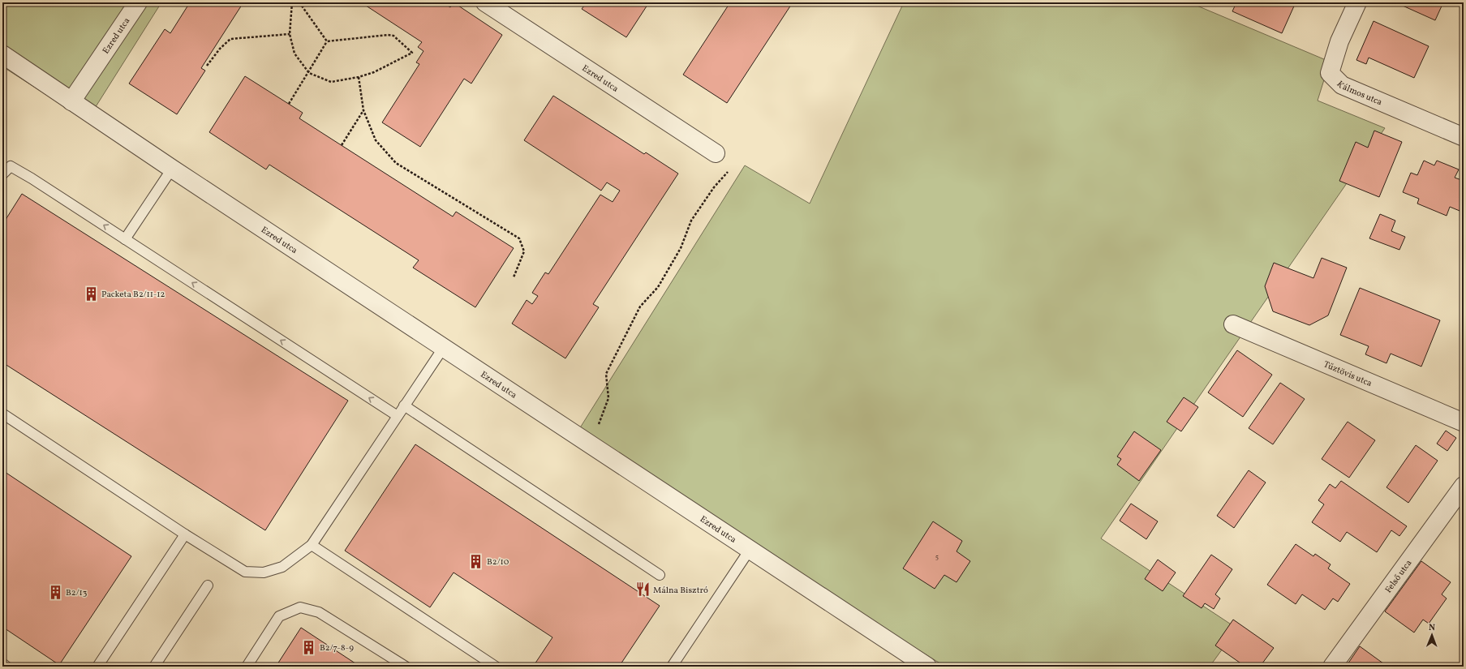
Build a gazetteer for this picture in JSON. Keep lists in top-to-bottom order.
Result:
{
  "streets": {
    "street": [
      "Ezred utca",
      "Kálmos utca",
      "Tűztövis utca",
      "Felső utca"
    ]
  },
  "places": {
    "building": [
      "Packeta B2/11-12",
      "B2/10",
      "B2/13",
      "B2/7-8-9"
    ],
    "restaurant": ["Málna Bisztró"]
  },
  "house_numbers": ["5"],
  "north": "top"
}
